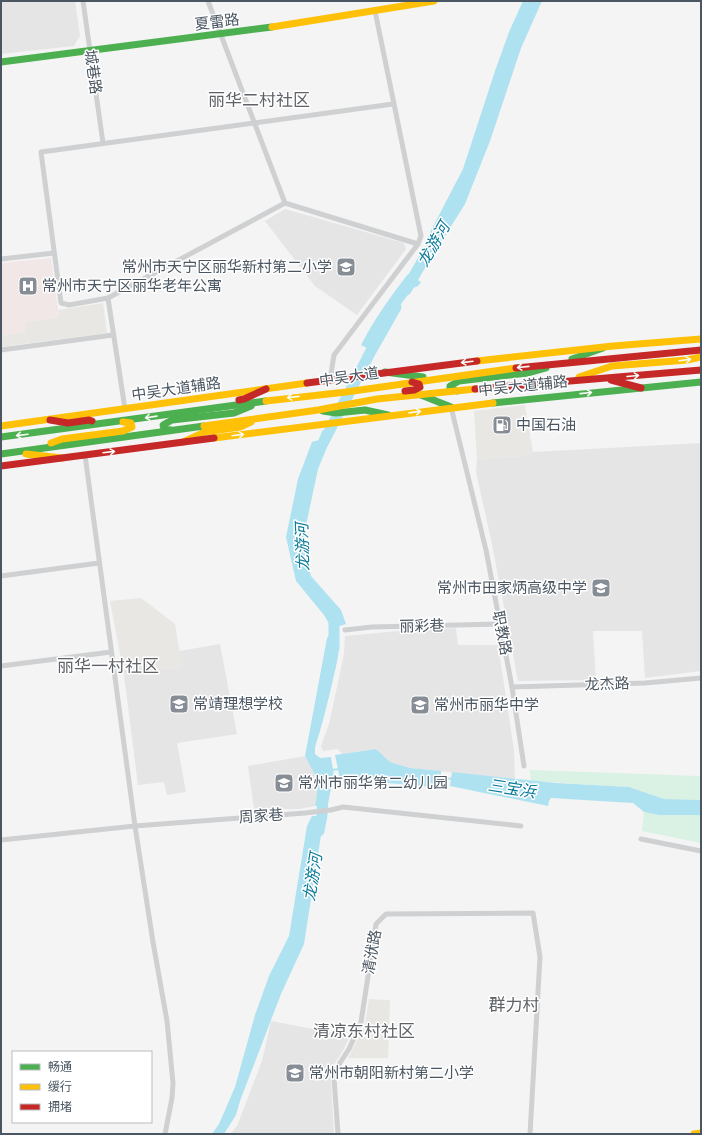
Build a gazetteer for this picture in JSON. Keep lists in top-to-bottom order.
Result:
{
  "streets": {
    "main road": ["夏雷路", "中吴大道", "中吴大道辅路"],
    "street": [
      "城巷路",
      "丽彩巷",
      "职教路",
      "龙杰路",
      "周家巷",
      "清洑路"
    ]
  },
  "crossings": [
    ["夏雷路", "城巷路"],
    ["中吴大道辅路", "职教路"],
    ["丽彩巷", "职教路"],
    ["职教路", "龙杰路"]
  ],
  "districts": [
    "丽华二村社区",
    "丽华一村社区",
    "群力村",
    "清凉东村社区"
  ],
  "water": ["龙游河", "三宝浜"],
  "places": {
    "school or university": [
      "常州市天宁区丽华新村第二小学",
      "常州市田家炳高级中学",
      "常靖理想学校",
      "常州市丽华中学",
      "常州市丽华第二幼儿园",
      "常州市朝阳新村第二小学"
    ],
    "hospital": ["常州市天宁区丽华老年公寓"],
    "fuel station": ["中国石油"]
  },
  "legend": ["畅通", "缓行", "拥堵"]
}
